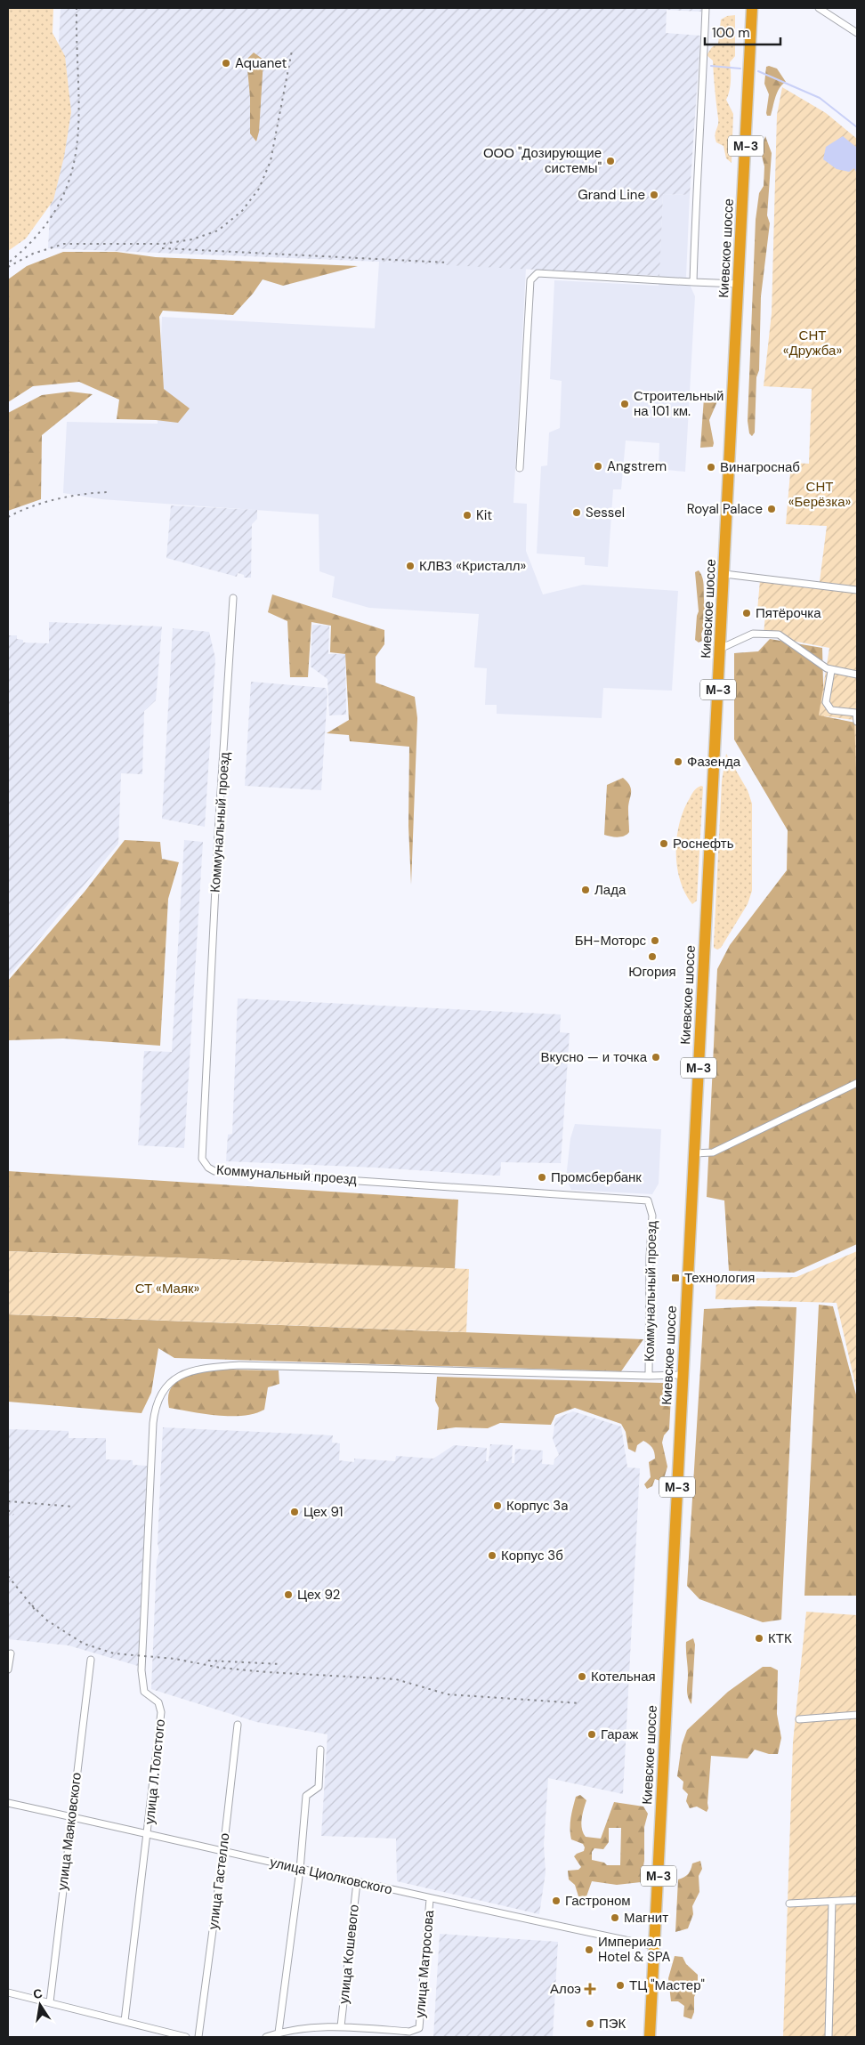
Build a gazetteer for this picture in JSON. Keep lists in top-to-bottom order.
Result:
{
  "streets": {
    "highway": ["М-3", "Киевское шоссе"],
    "street": [
      "Коммунальный проезд",
      "улица Л.Толстого",
      "улица Маяковского",
      "улица Циолковского",
      "улица Гастелло",
      "улица Кошевого",
      "улица Матросова"
    ]
  },
  "crossings": [
    ["Киевское шоссе", "Коммунальный проезд"],
    ["Киевское шоссе", "улица Циолковского"],
    ["Коммунальный проезд", "улица Л.Толстого"],
    ["улица Л.Толстого", "улица Циолковского"],
    ["улица Маяковского", "улица Циолковского"],
    ["улица Циолковского", "улица Гастелло"],
    ["улица Циолковского", "улица Кошевого"],
    ["улица Циолковского", "улица Матросова"],
    ["улица Кошевого", "улица Матросова"]
  ],
  "parks": ["СНТ «Дружба»", "СНТ «Берёзка»", "СТ «Маяк»"],
  "places": {
    "other": [
      "Aquanet",
      "ООО \"Дозирующие системы\"",
      "Grand Line",
      "Строительный на 101 км.",
      "Angstrem",
      "Винагроснаб",
      "Royal Palace",
      "Sessel",
      "Kit",
      "КЛВЗ «Кристалл»",
      "Пятёрочка",
      "Фазенда",
      "Роснефть",
      "Лада",
      "БН-Моторс",
      "Югория",
      "Вкусно — и точка",
      "Промсбербанк",
      "Корпус 3a",
      "Цех 91",
      "Корпус 3б",
      "Цех 92",
      "КТК",
      "Котельная",
      "Гараж",
      "Гастроном",
      "Магнит",
      "Империал Hotel & SPA",
      "ТЦ \"Мастер\"",
      "ПЭК"
    ],
    "transit": ["Технология"],
    "health": ["Алоэ"]
  },
  "scale_bar": "100 m",
  "north": "top"
}
